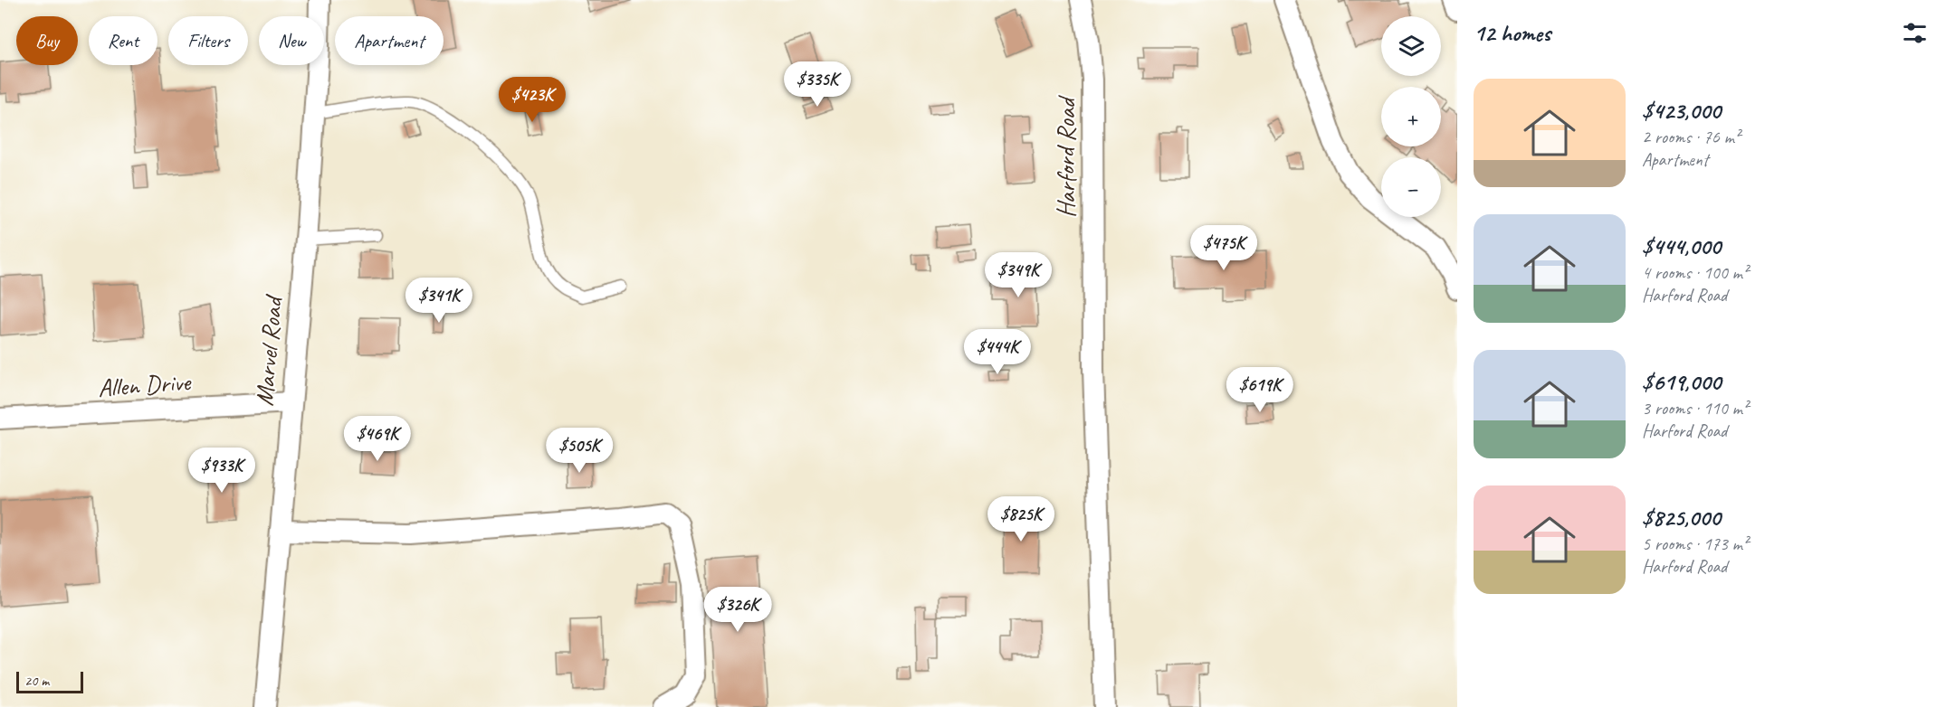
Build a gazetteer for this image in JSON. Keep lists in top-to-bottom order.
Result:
{
  "streets": {
    "street": ["Harford Road", "Marvel Road", "Allen Drive"]
  },
  "crossings": [
    ["Marvel Road", "Allen Drive"]
  ],
  "scale_bar": "20 m",
  "page": {
    "heading": "12 homes",
    "map_buttons": ["+", "−"],
    "chip": [
      "Buy",
      "Rent",
      "Filters",
      "New",
      "Apartment"
    ],
    "price": [
      "$335K",
      "$423K",
      "$475K",
      "$349K",
      "$341K",
      "$444K",
      "$619K",
      "$469K",
      "$505K",
      "$933K",
      "$825K",
      "$326K"
    ],
    "list": [
      {
        "name": "$423,000",
        "note": "2 rooms · 76 m² · Apartment"
      },
      {
        "name": "$444,000",
        "note": "4 rooms · 100 m² · Harford Road"
      },
      {
        "name": "$619,000",
        "note": "3 rooms · 110 m² · Harford Road"
      },
      {
        "name": "$825,000",
        "note": "5 rooms · 173 m² · Harford Road"
      }
    ],
    "scale": "20 m"
  }
}
